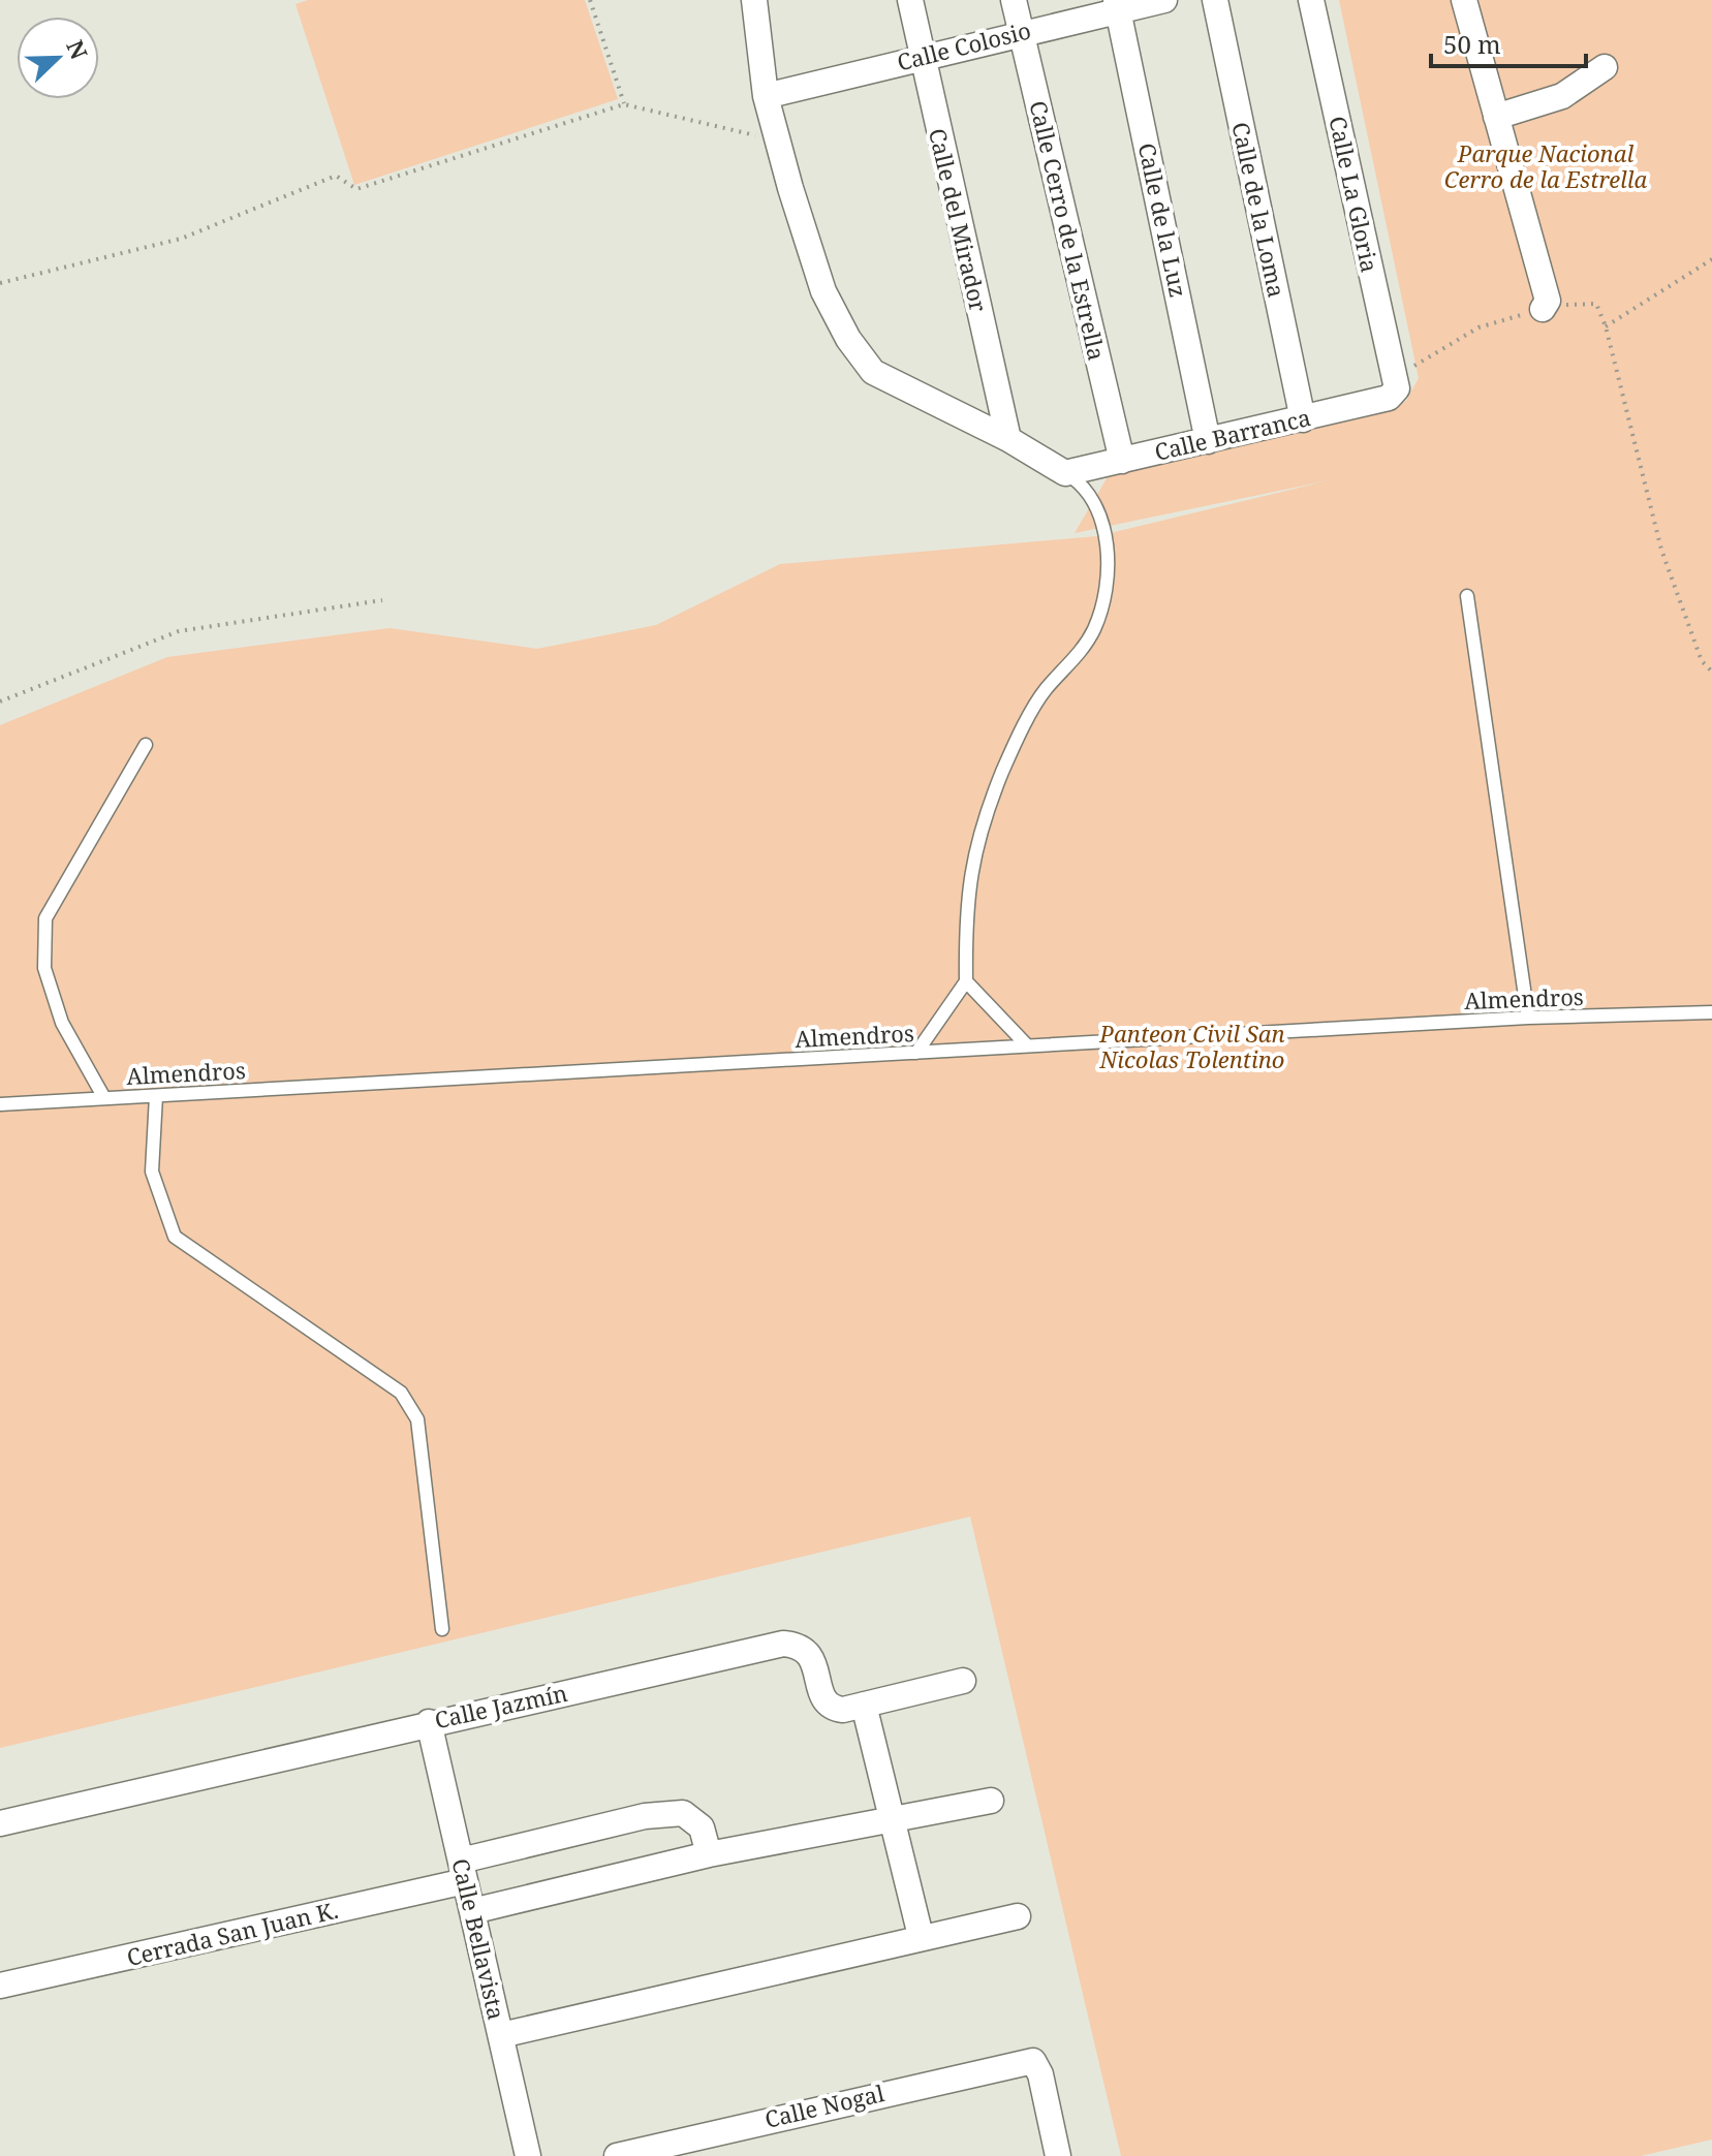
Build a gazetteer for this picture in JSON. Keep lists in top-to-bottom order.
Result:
{
  "streets": {
    "street": [
      "Calle Colosio",
      "Calle La Gloria",
      "Calle de la Loma",
      "Calle del Mirador",
      "Calle de la Luz",
      "Calle Cerro de la Estrella",
      "Calle Barranca",
      "Calle Jazmín",
      "Cerrada San Juan K.",
      "Calle Bellavista",
      "Calle Nogal"
    ],
    "lane": ["Almendros"]
  },
  "crossings": [
    ["Calle Colosio", "Calle del Mirador"],
    ["Calle Colosio", "Calle de la Luz"],
    ["Calle Colosio", "Calle Cerro de la Estrella"],
    ["Calle La Gloria", "Calle Barranca"],
    ["Calle de la Loma", "Calle Barranca"],
    ["Calle de la Luz", "Calle Barranca"],
    ["Calle Cerro de la Estrella", "Calle Barranca"],
    ["Calle Jazmín", "Calle Bellavista"],
    ["Cerrada San Juan K.", "Calle Bellavista"]
  ],
  "parks": ["Parque Nacional Cerro de la Estrella", "Panteon Civil San Nicolas Tolentino"],
  "scale_bar": "50 m",
  "north": "top right"
}
